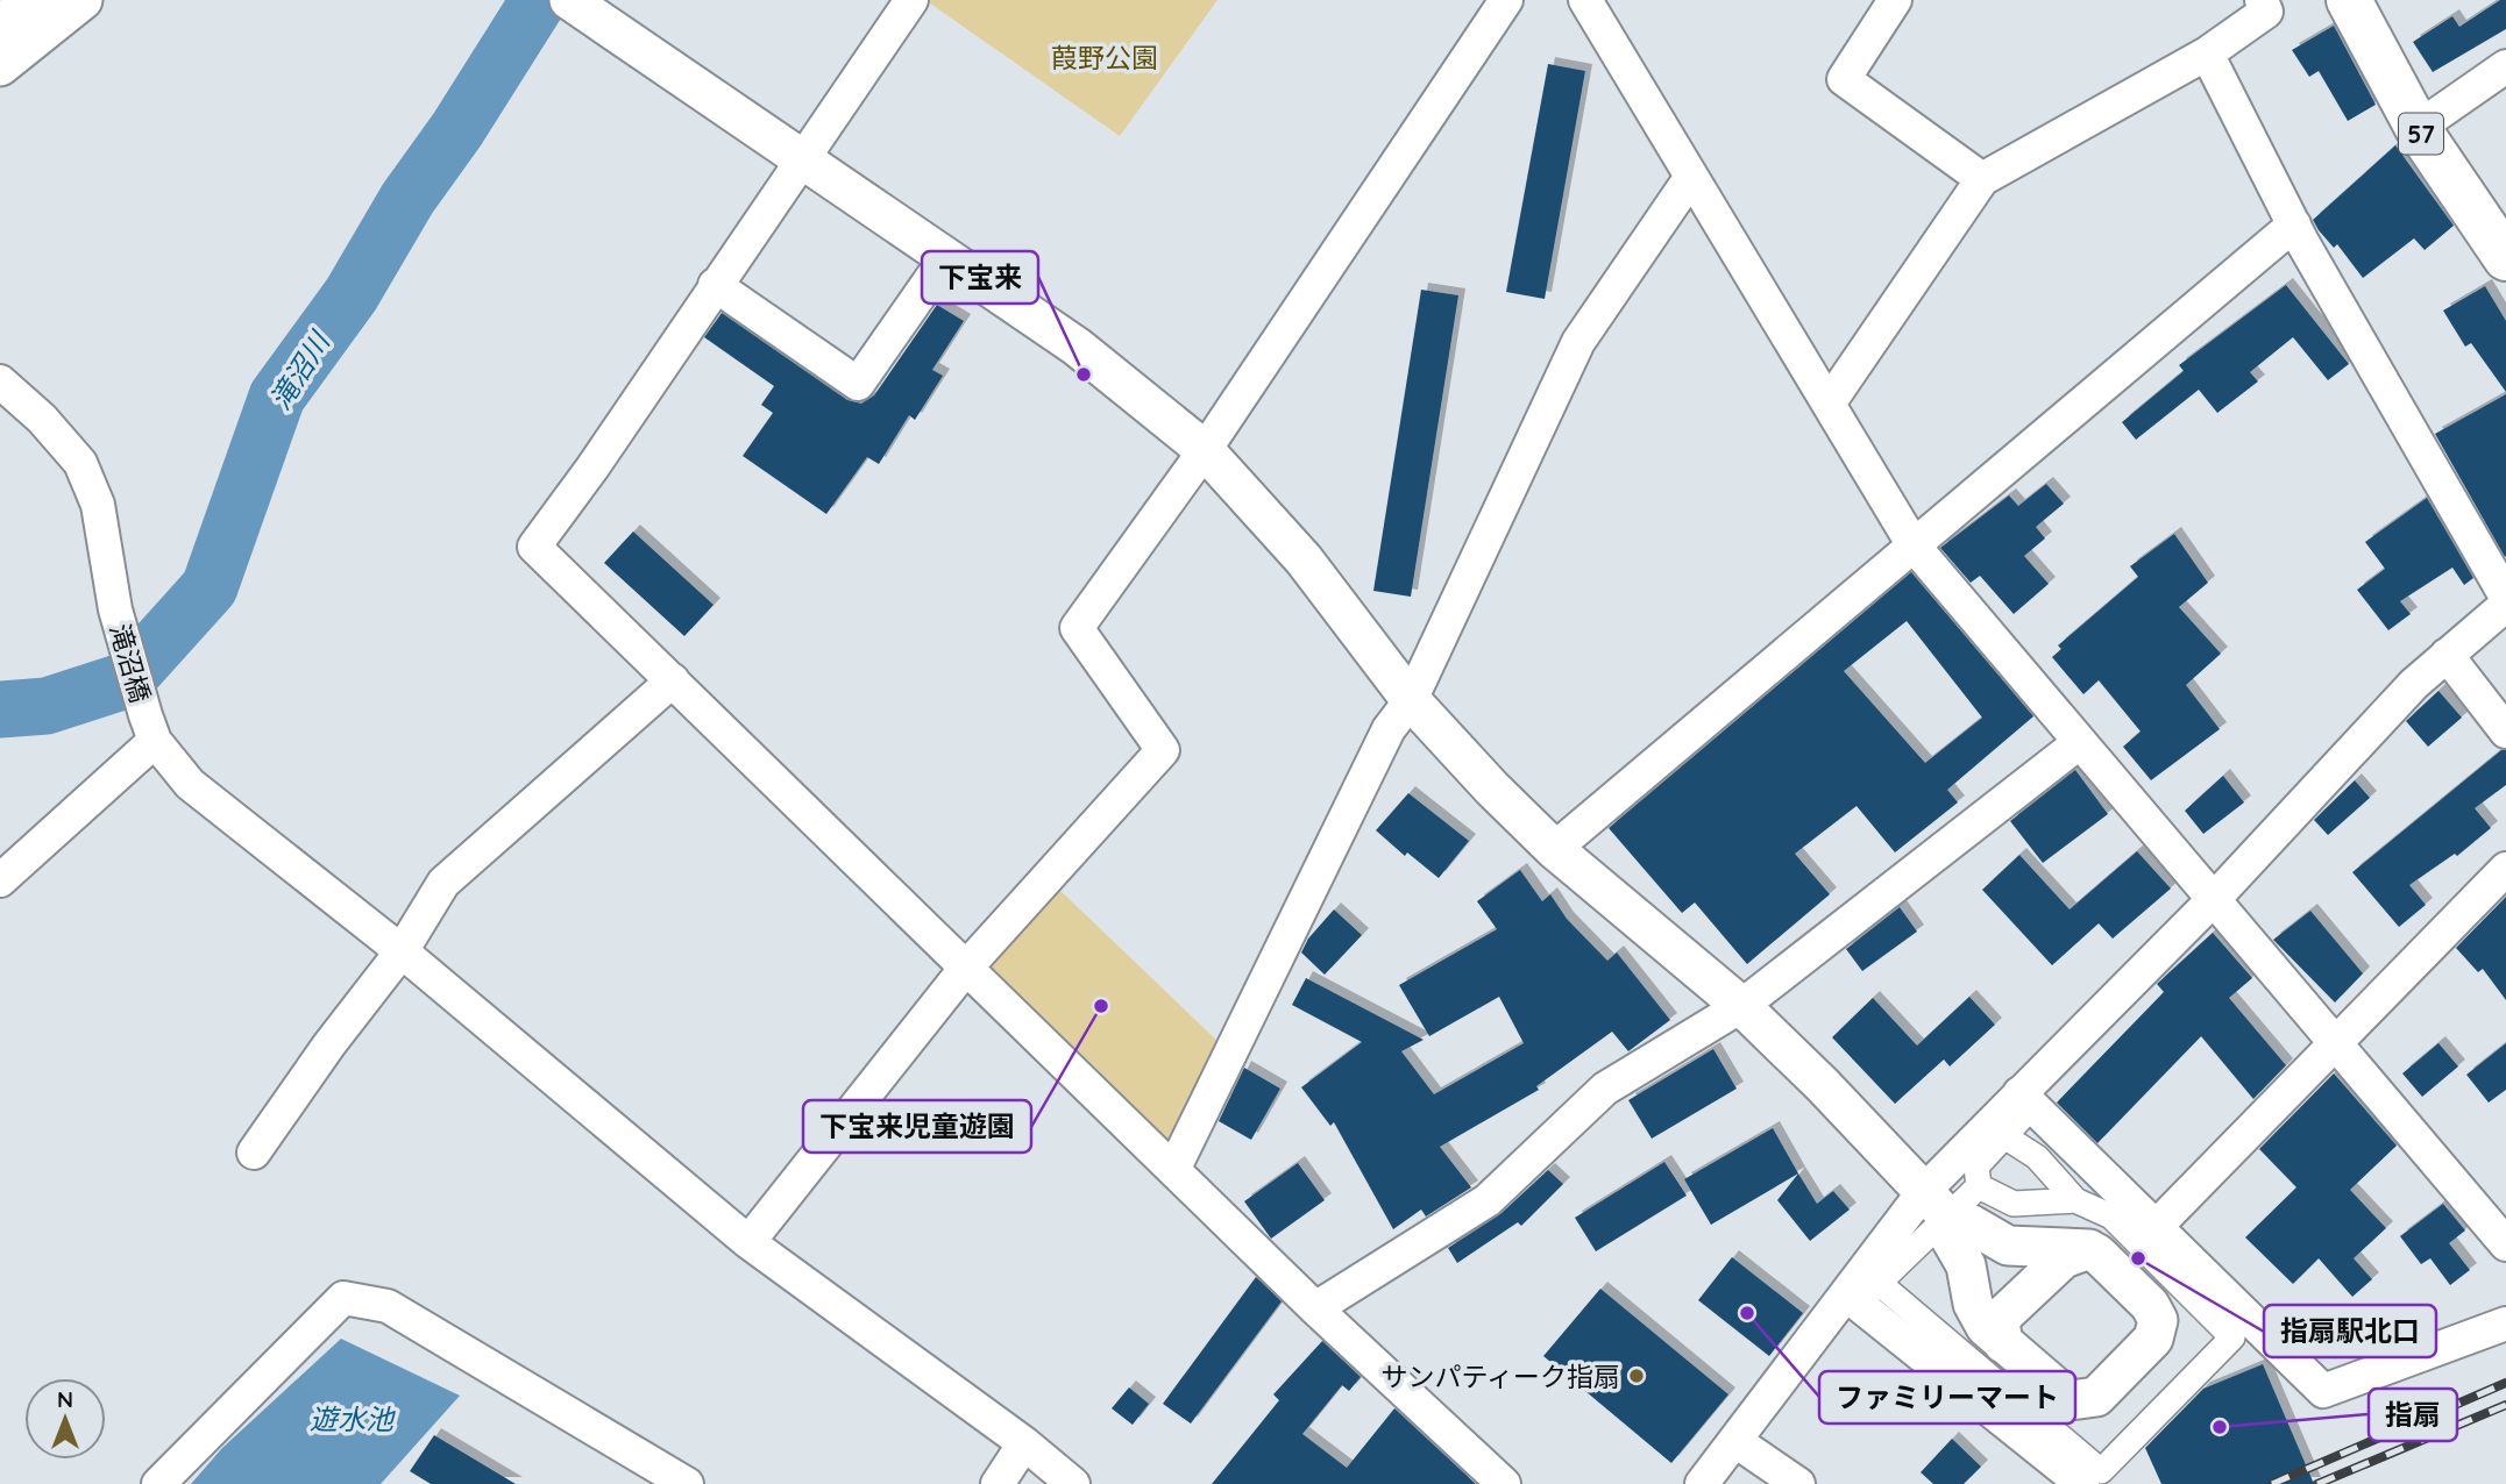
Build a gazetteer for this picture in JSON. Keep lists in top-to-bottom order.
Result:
{
  "streets": {
    "main road": ["57"],
    "street": ["滝沼橋"]
  },
  "water": ["滝沼川", "遊水池"],
  "parks": ["葭野公園"],
  "places": [
    "下宝来",
    "下宝来児童遊園",
    "指扇駅北口",
    "ファミリーマート",
    "サンパティーク指扇",
    "指扇"
  ],
  "north": "top"
}
